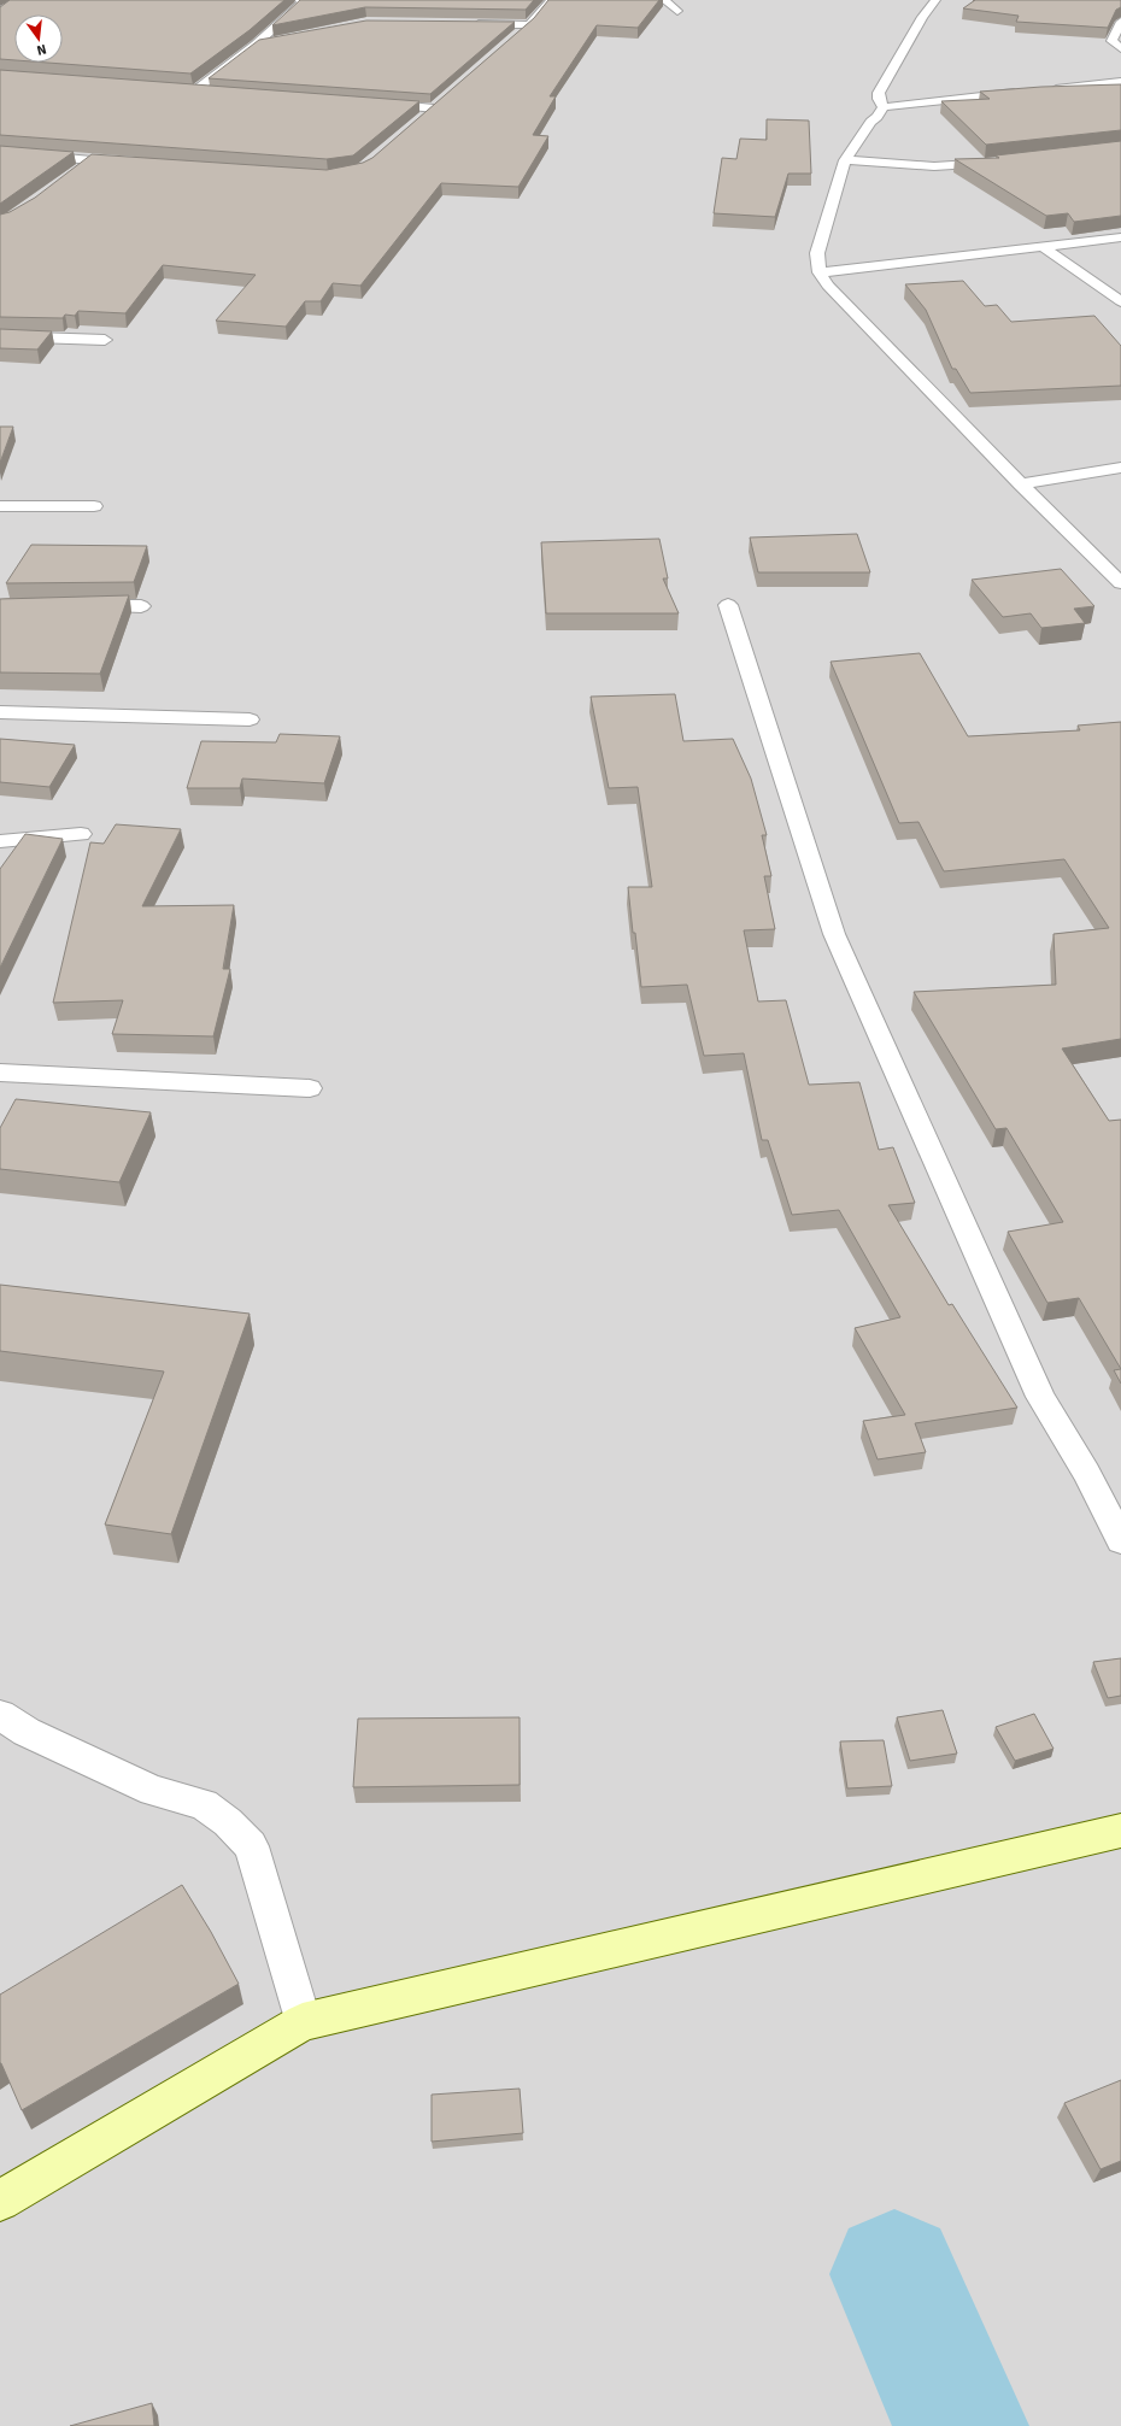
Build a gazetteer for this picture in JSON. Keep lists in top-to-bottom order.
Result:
{
  "north": "bottom"
}
